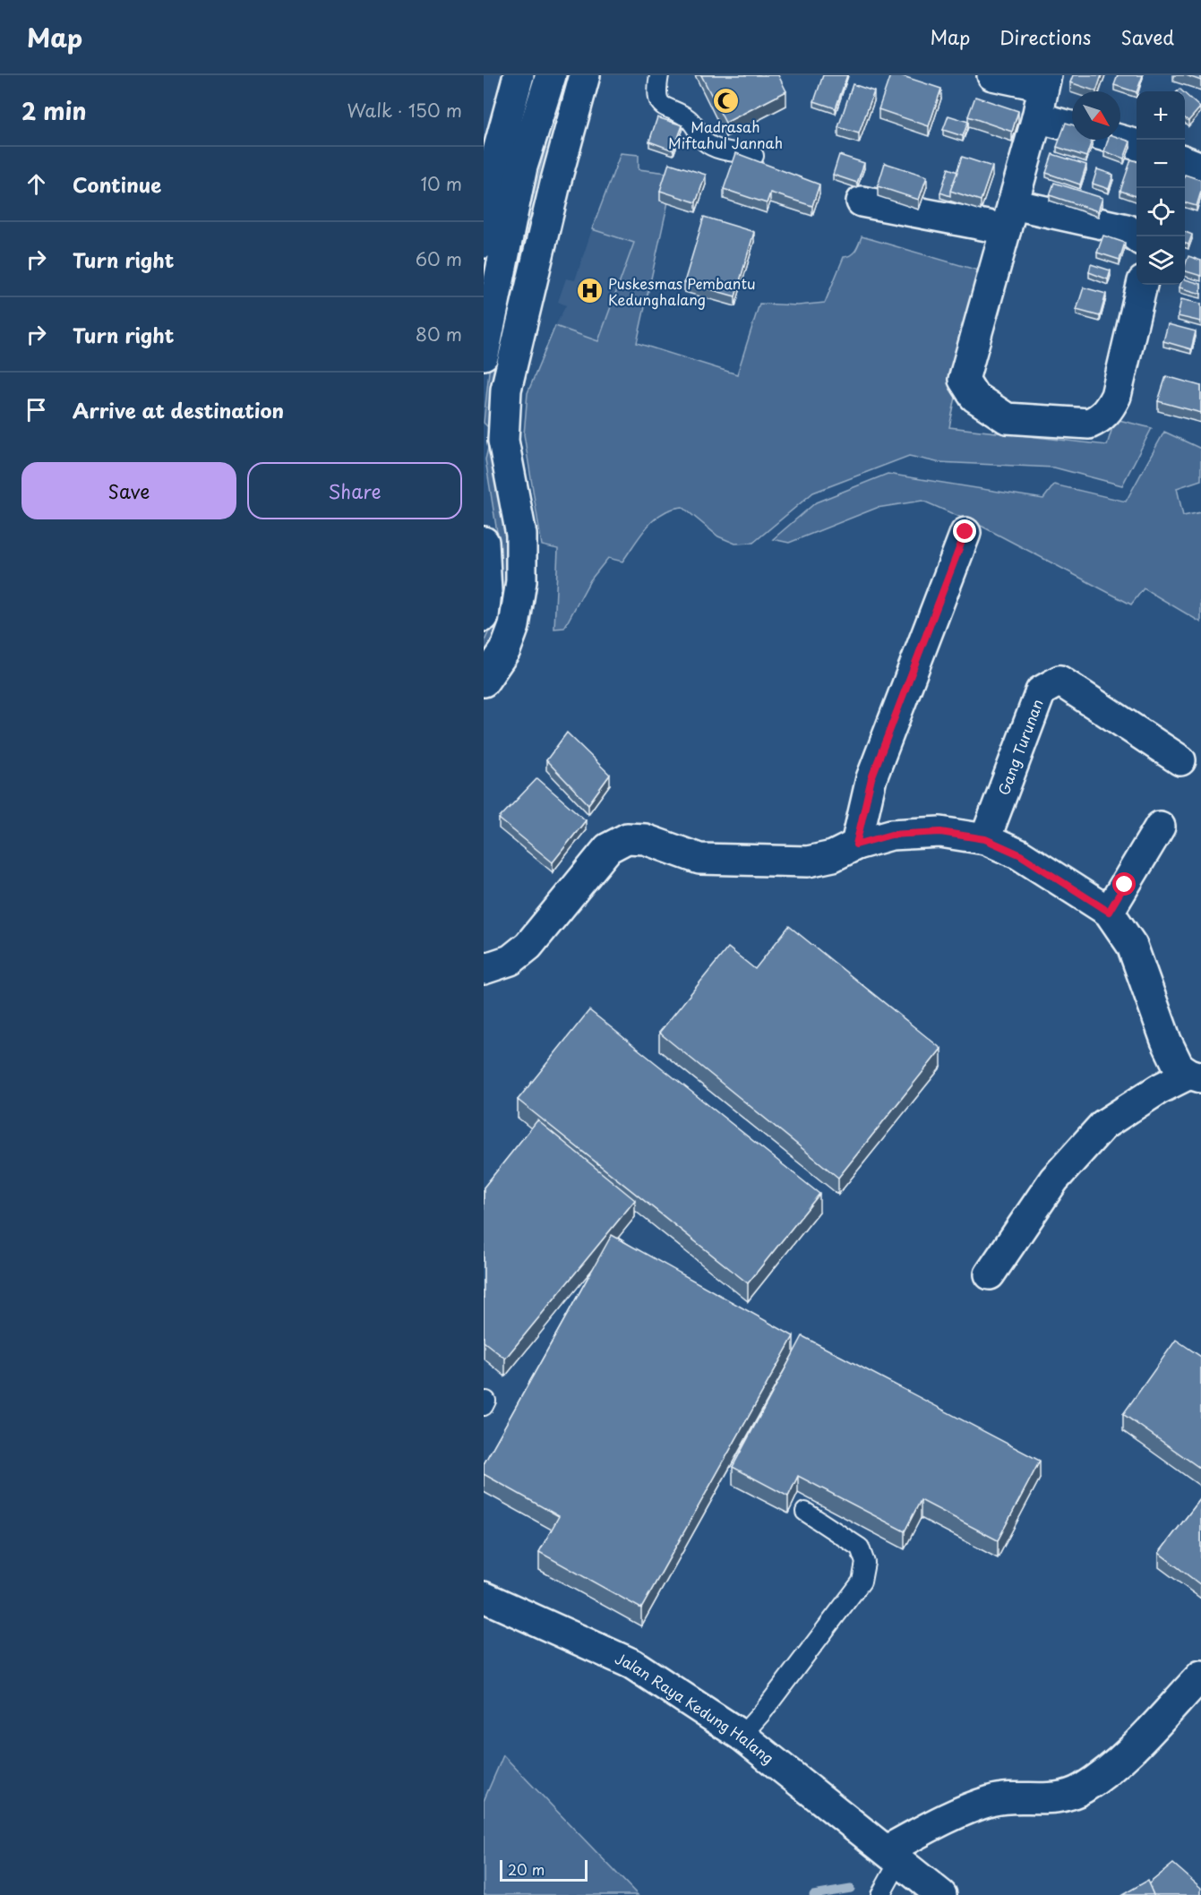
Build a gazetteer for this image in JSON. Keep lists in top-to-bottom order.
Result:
{
  "streets": {
    "street": ["Gang Turunan", "Jalan Raya Kedung Halang"]
  },
  "places": {
    "mosque": ["Madrasah Miftahul Jannah"],
    "hospital": ["Puskesmas Pembantu Kedunghalang"]
  },
  "scale_bar": "20 m",
  "north": "bottom right",
  "page": {
    "header": "Map",
    "nav": ["Map", "Directions", "Saved"],
    "heading": ["2 min", "Walk · 150 m"],
    "map_buttons": ["+", "−"],
    "list": [
      ["Continue", "10 m"],
      ["Turn right", "60 m"],
      ["Turn right", "80 m"],
      "Arrive at destination"
    ],
    "buttons": ["Save", "Share"],
    "scale": "20 m"
  }
}
